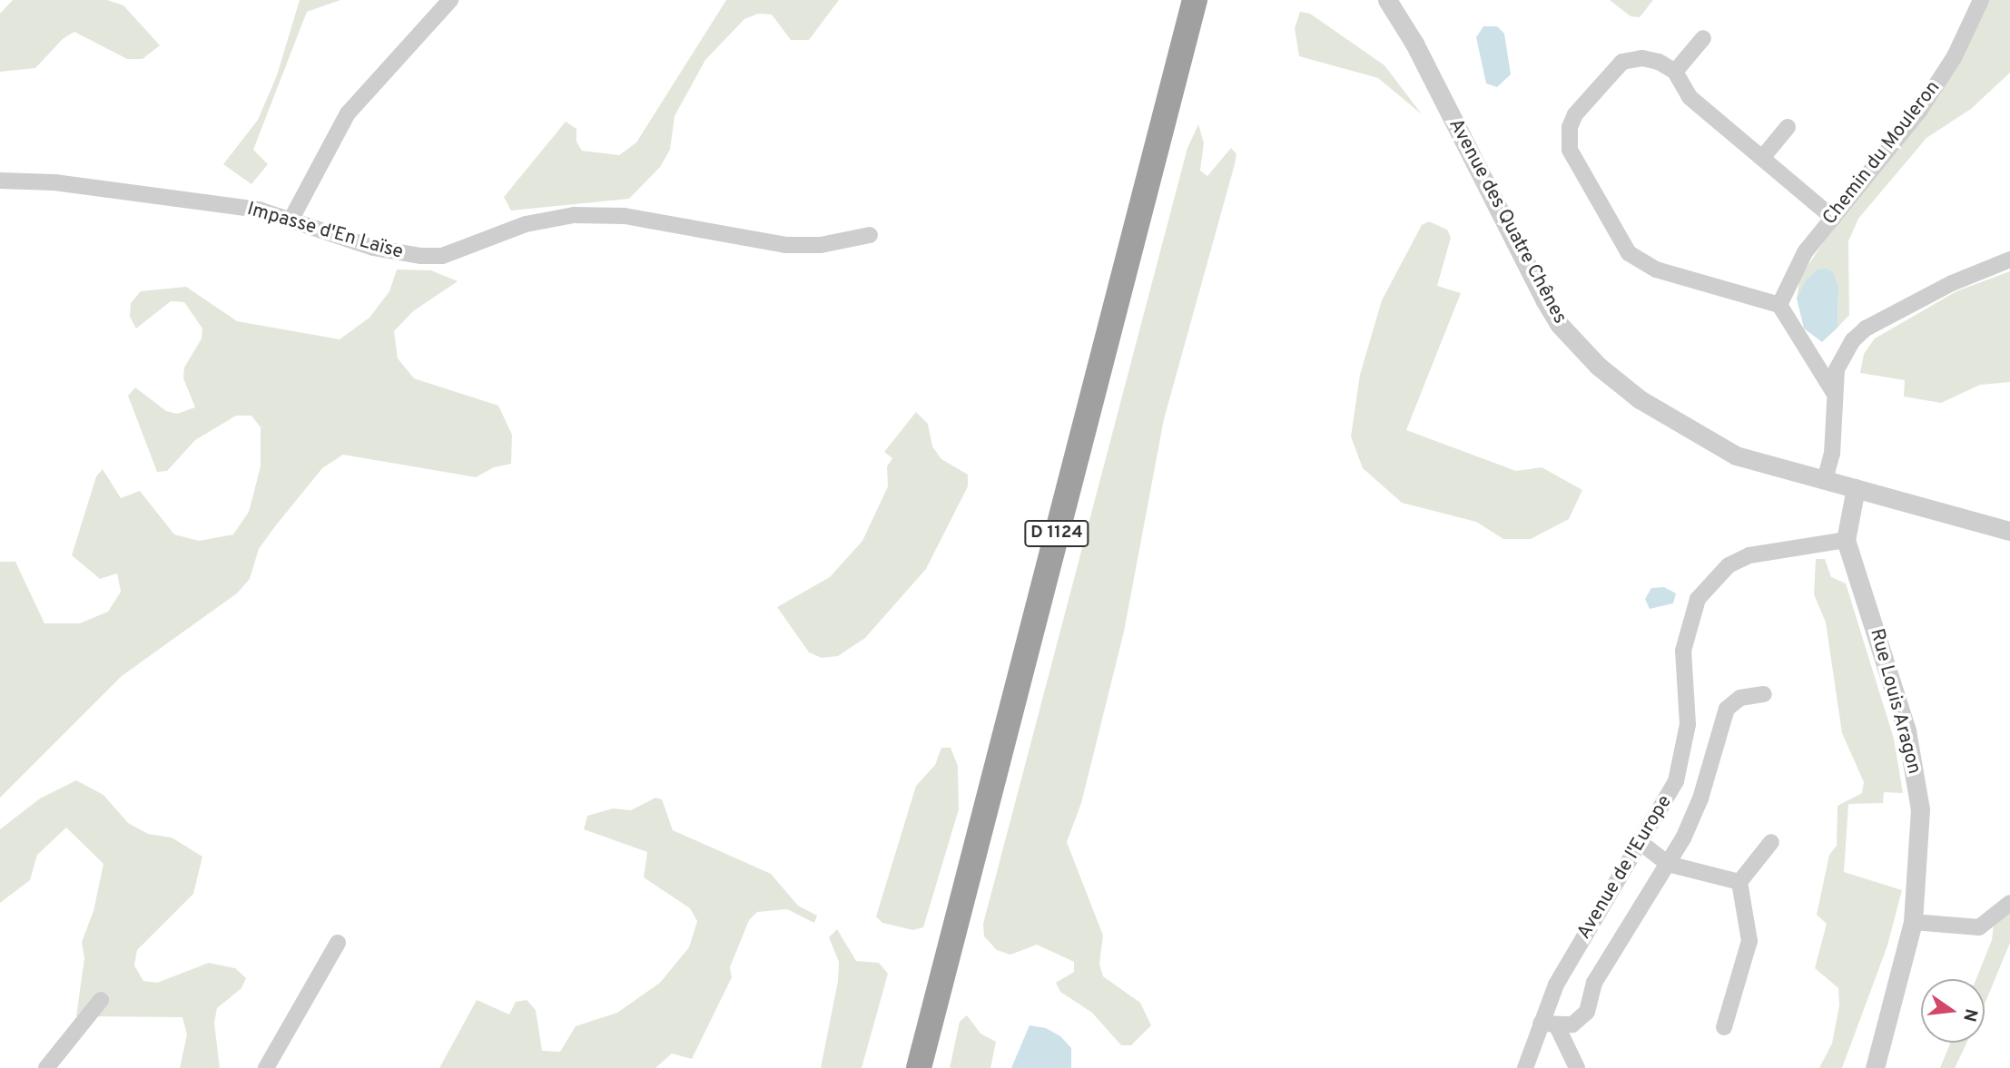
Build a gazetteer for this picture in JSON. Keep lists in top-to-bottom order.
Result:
{
  "streets": {
    "highway": ["D 1124"],
    "street": [
      "Chemin du Mouleron",
      "Avenue des Quatre Chênes",
      "Impasse d'En Laïse",
      "Rue Louis Aragon",
      "Avenue de l'Europe"
    ]
  },
  "crossings": [
    ["Avenue des Quatre Chênes", "Rue Louis Aragon"],
    ["Rue Louis Aragon", "Avenue de l'Europe"]
  ],
  "north": "right"
}
